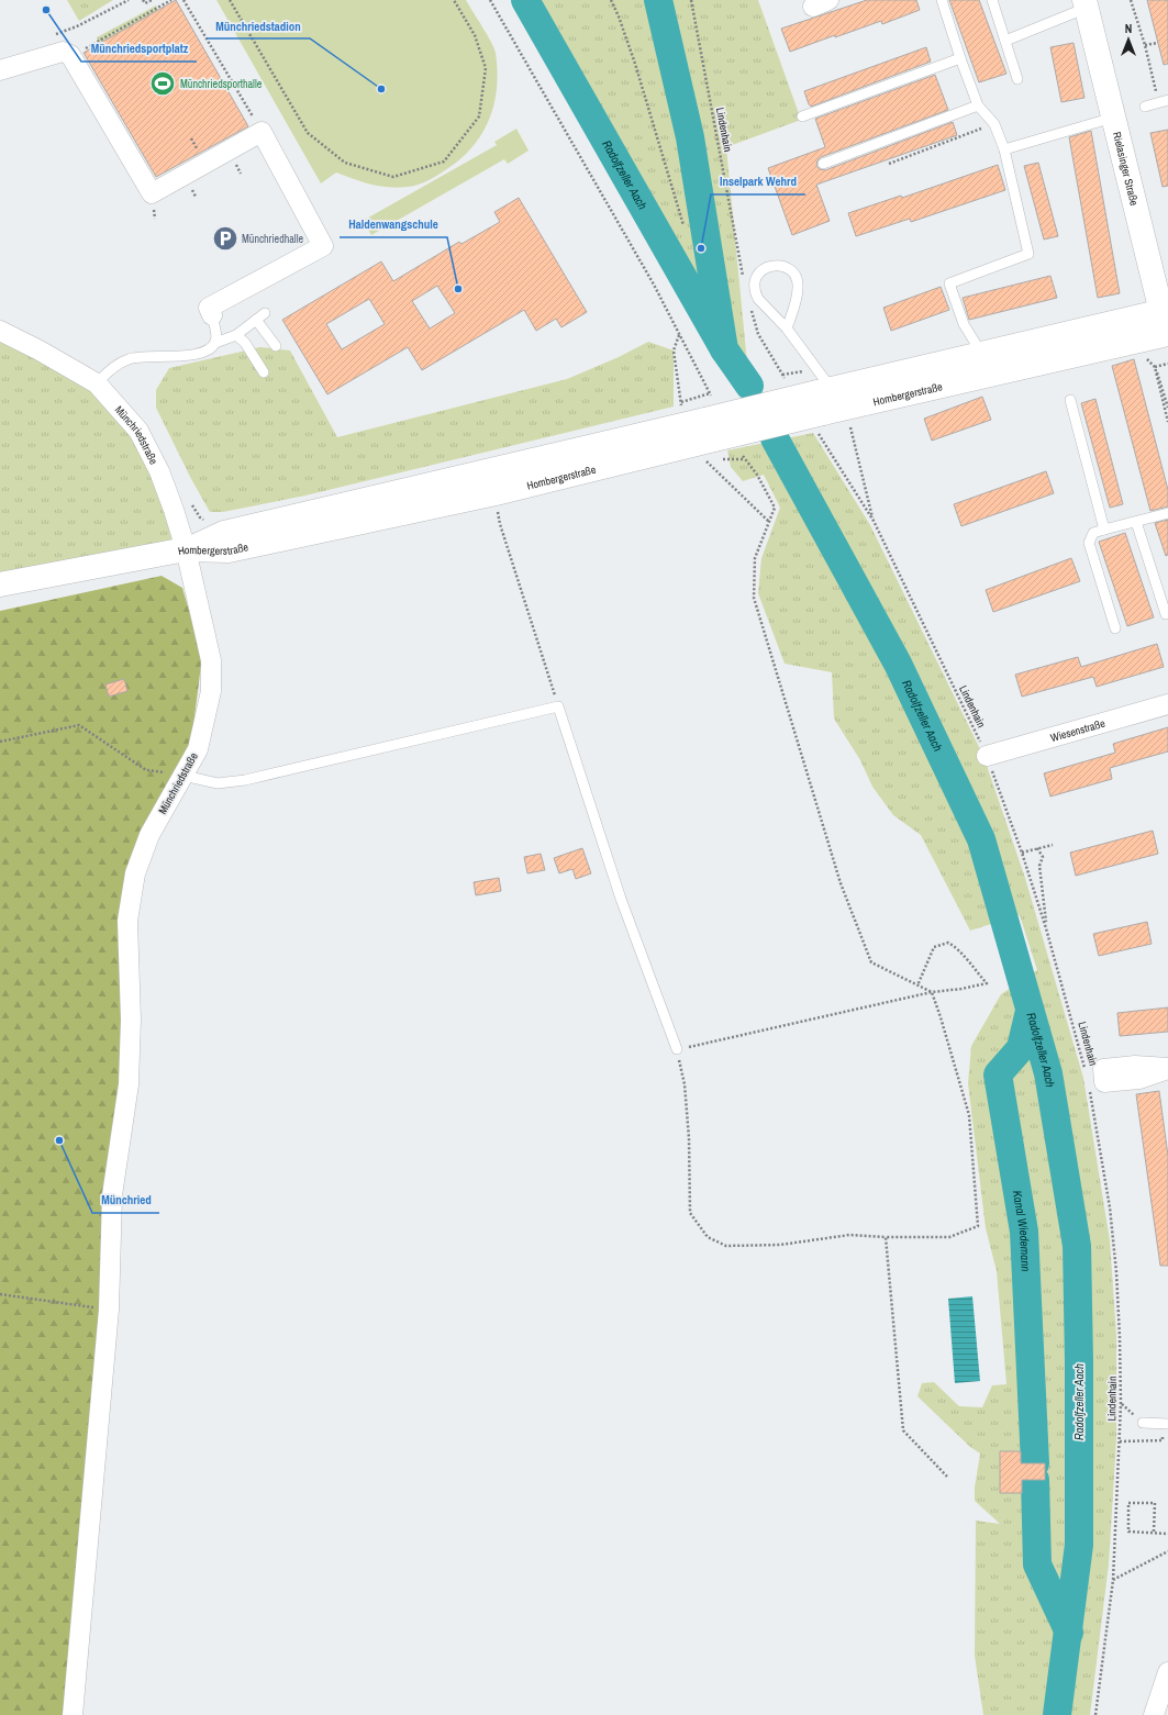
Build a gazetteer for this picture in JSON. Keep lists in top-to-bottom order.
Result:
{
  "streets": {
    "main road": ["Rielasinger Straße", "Hombergerstraße"],
    "street": ["Münchriedstraße", "Wiesenstraße"],
    "path": ["Lindenhain"]
  },
  "crossings": [
    ["Lindenhain", "Hombergerstraße"],
    ["Lindenhain", "Wiesenstraße"],
    ["Rielasinger Straße", "Hombergerstraße"],
    ["Hombergerstraße", "Münchriedstraße"]
  ],
  "water": ["Radolfzeller Aach", "Kanal Wiedemann"],
  "places": {
    "other": [
      "Münchriedsportplatz",
      "Münchriedstadion",
      "Inselpark Wehrd",
      "Haldenwangschule",
      "Münchried"
    ],
    "sports": ["Münchriedsporthalle"],
    "parking": ["Münchriedhalle"]
  },
  "north": "top"
}
